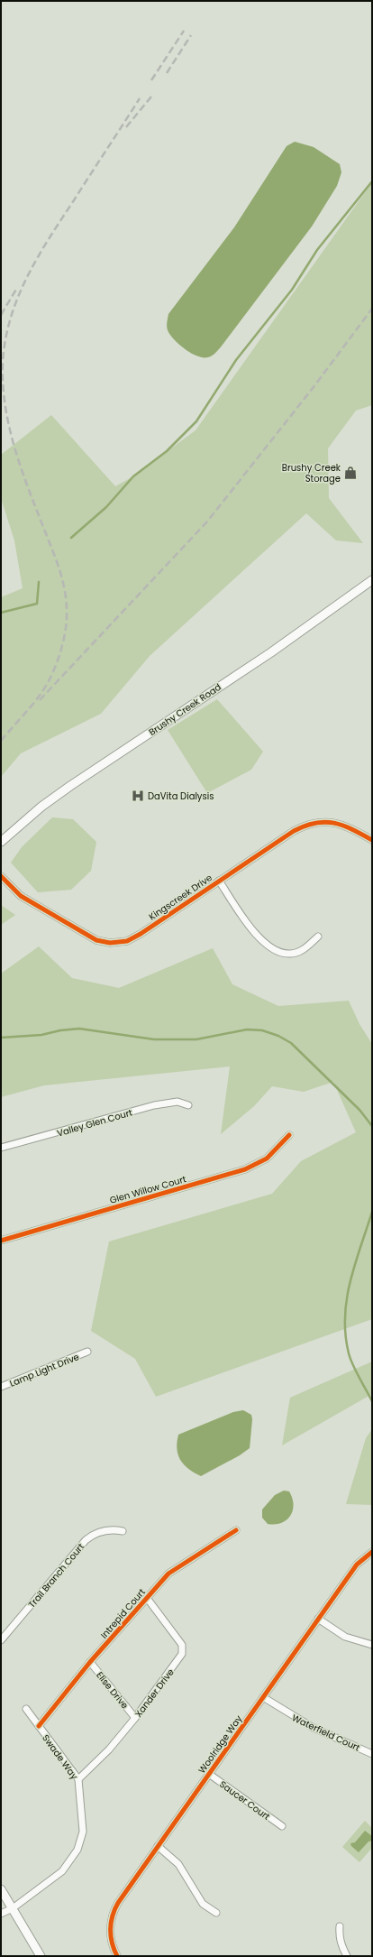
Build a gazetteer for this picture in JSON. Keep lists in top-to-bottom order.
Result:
{
  "streets": {
    "main road": ["Brushy Creek Road"],
    "street": [
      "Kingscreek Drive",
      "Valley Glen Court",
      "Glen Willow Court",
      "Lamp Light Drive",
      "Trail Branch Court",
      "Intrepid Court",
      "Elise Drive",
      "Xander Drive",
      "Waterfield Court",
      "Woolridge Way",
      "Swade Way",
      "Saucer Court"
    ]
  },
  "crossings": [
    ["Intrepid Court", "Elise Drive"],
    ["Intrepid Court", "Xander Drive"],
    ["Intrepid Court", "Swade Way"],
    ["Elise Drive", "Xander Drive"],
    ["Xander Drive", "Swade Way"],
    ["Waterfield Court", "Woolridge Way"],
    ["Woolridge Way", "Saucer Court"]
  ],
  "places": {
    "shop": ["Brushy Creek Storage"],
    "hospital": ["DaVita Dialysis"]
  }
}
